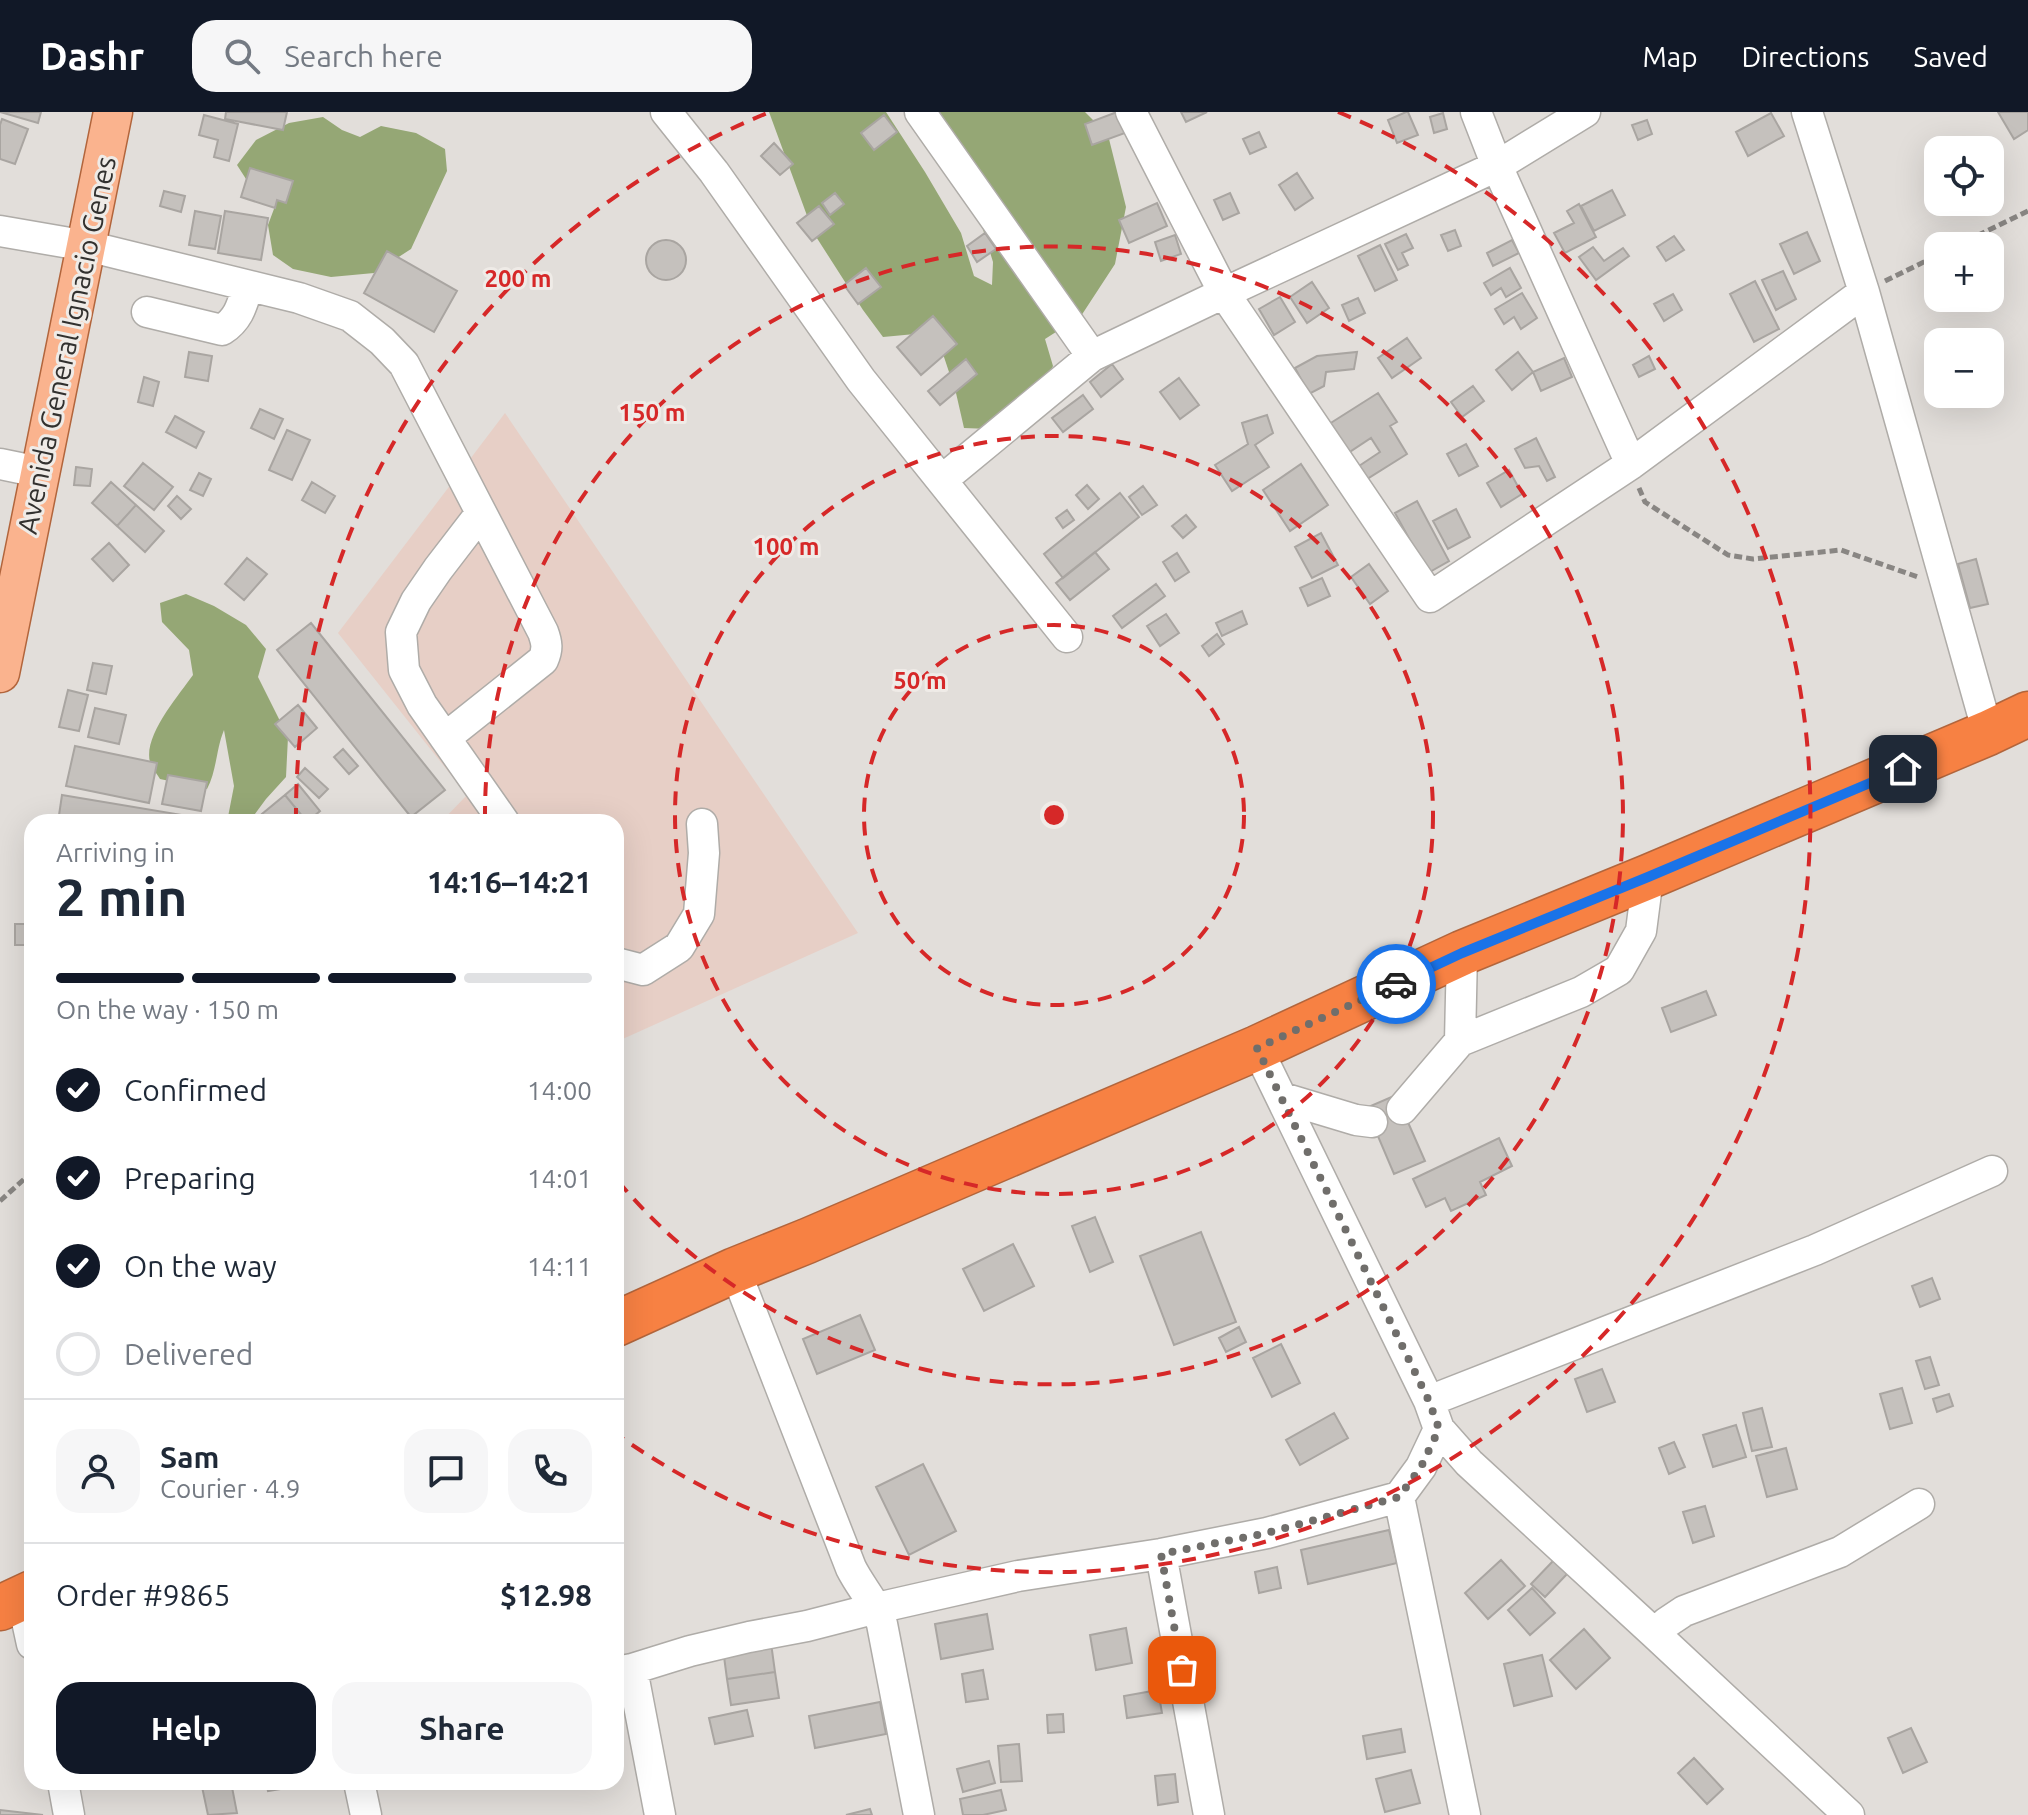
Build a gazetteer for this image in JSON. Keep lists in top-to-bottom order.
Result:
{
  "streets": {
    "main road": ["Avenida General Ignacio Genes"]
  },
  "page": {
    "header": "Dashr",
    "search": "Search here",
    "nav": ["Map", "Directions", "Saved"],
    "map_buttons": ["+", "−"],
    "heading": ["2 min", "Arriving in", "14:16–14:21"],
    "panel": [
      "Sam",
      "Courier · 4.9",
      "Order #9865",
      "$12.98"
    ],
    "bar": "On the way · 150 m",
    "list": [
      ["Confirmed", "14:00"],
      ["Preparing", "14:01"],
      ["On the way", "14:11"],
      "Delivered"
    ],
    "buttons": ["Help", "Share"]
  },
  "rings": [
    "200 m",
    "150 m",
    "100 m",
    "50 m"
  ]
}
